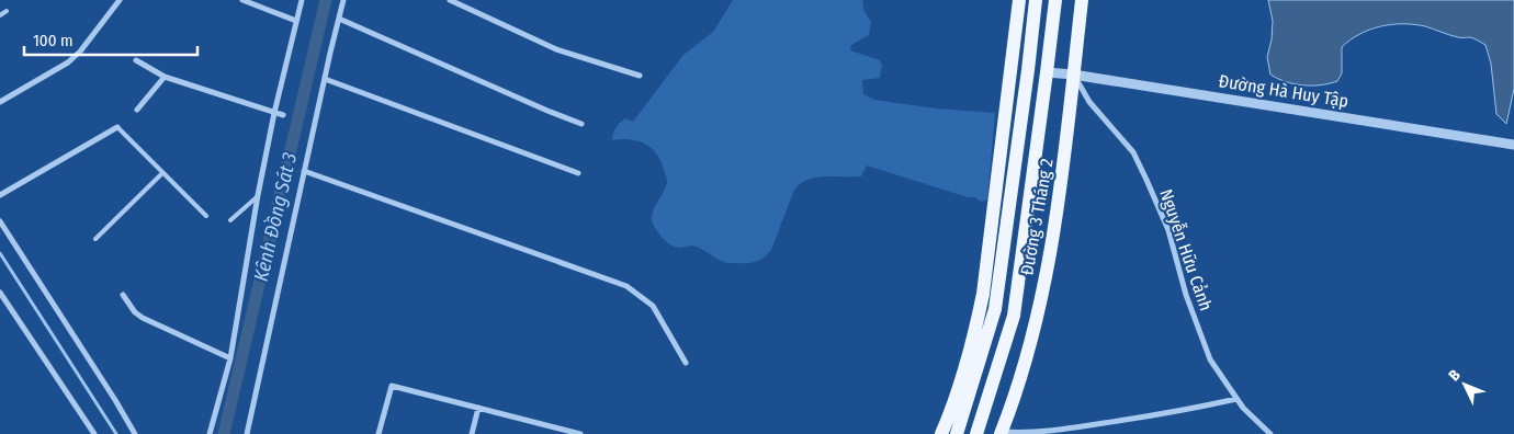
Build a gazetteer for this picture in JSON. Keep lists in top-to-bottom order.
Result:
{
  "streets": {
    "main road": ["Đường 3 Tháng 2"],
    "street": ["Đường Hà Huy Tập", "Nguyễn Hữu Cảnh"]
  },
  "crossings": [
    ["Đường Hà Huy Tập", "Đường 3 Tháng 2"],
    ["Đường Hà Huy Tập", "Nguyễn Hữu Cảnh"],
    ["Đường 3 Tháng 2", "Nguyễn Hữu Cảnh"]
  ],
  "water": ["Kênh Đồng Sát 3"],
  "scale_bar": "100 m",
  "north": "top left"
}
